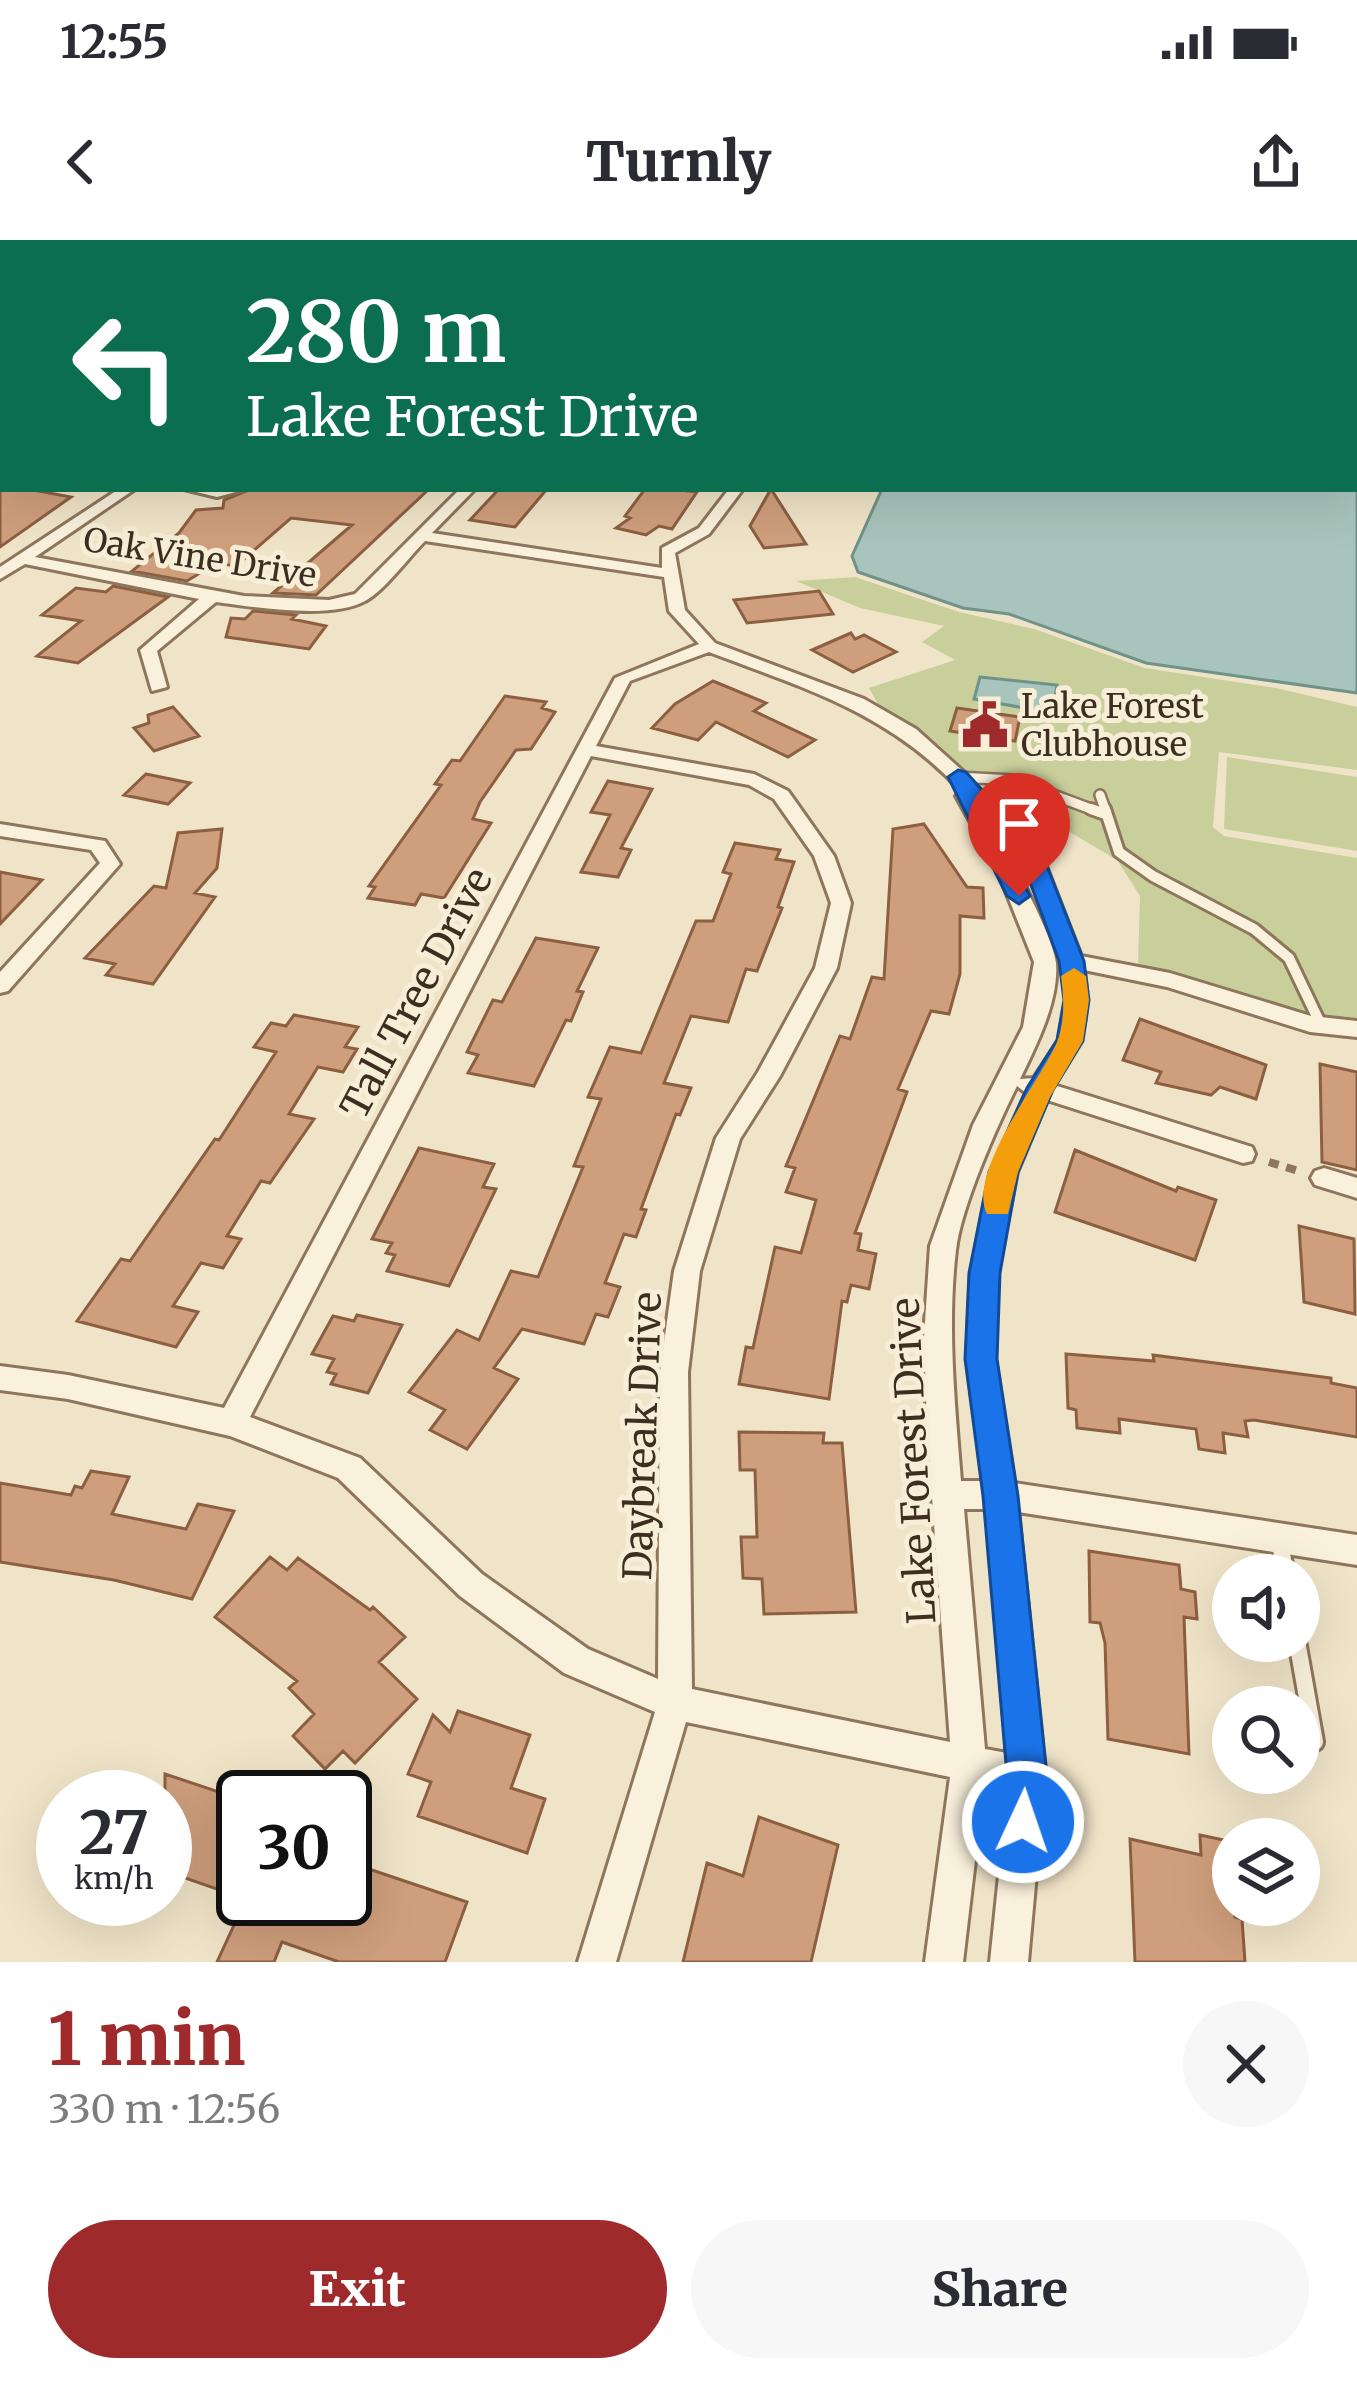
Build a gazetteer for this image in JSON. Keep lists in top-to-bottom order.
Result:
{
  "streets": {
    "street": [
      "Oak Vine Drive",
      "Tall Tree Drive",
      "Daybreak Drive",
      "Lake Forest Drive"
    ]
  },
  "crossings": [
    ["Tall Tree Drive", "Daybreak Drive"],
    ["Tall Tree Drive", "Lake Forest Drive"]
  ],
  "places": {
    "public building": ["Lake Forest Clubhouse"]
  },
  "page": {
    "status": "12:55",
    "header": "Turnly",
    "turn": ["280 m", "Lake Forest Drive"],
    "speed": "27 km/h",
    "limit": "30",
    "heading": ["1 min", "330 m · 12:56"],
    "buttons": ["Exit", "Share"]
  }
}
